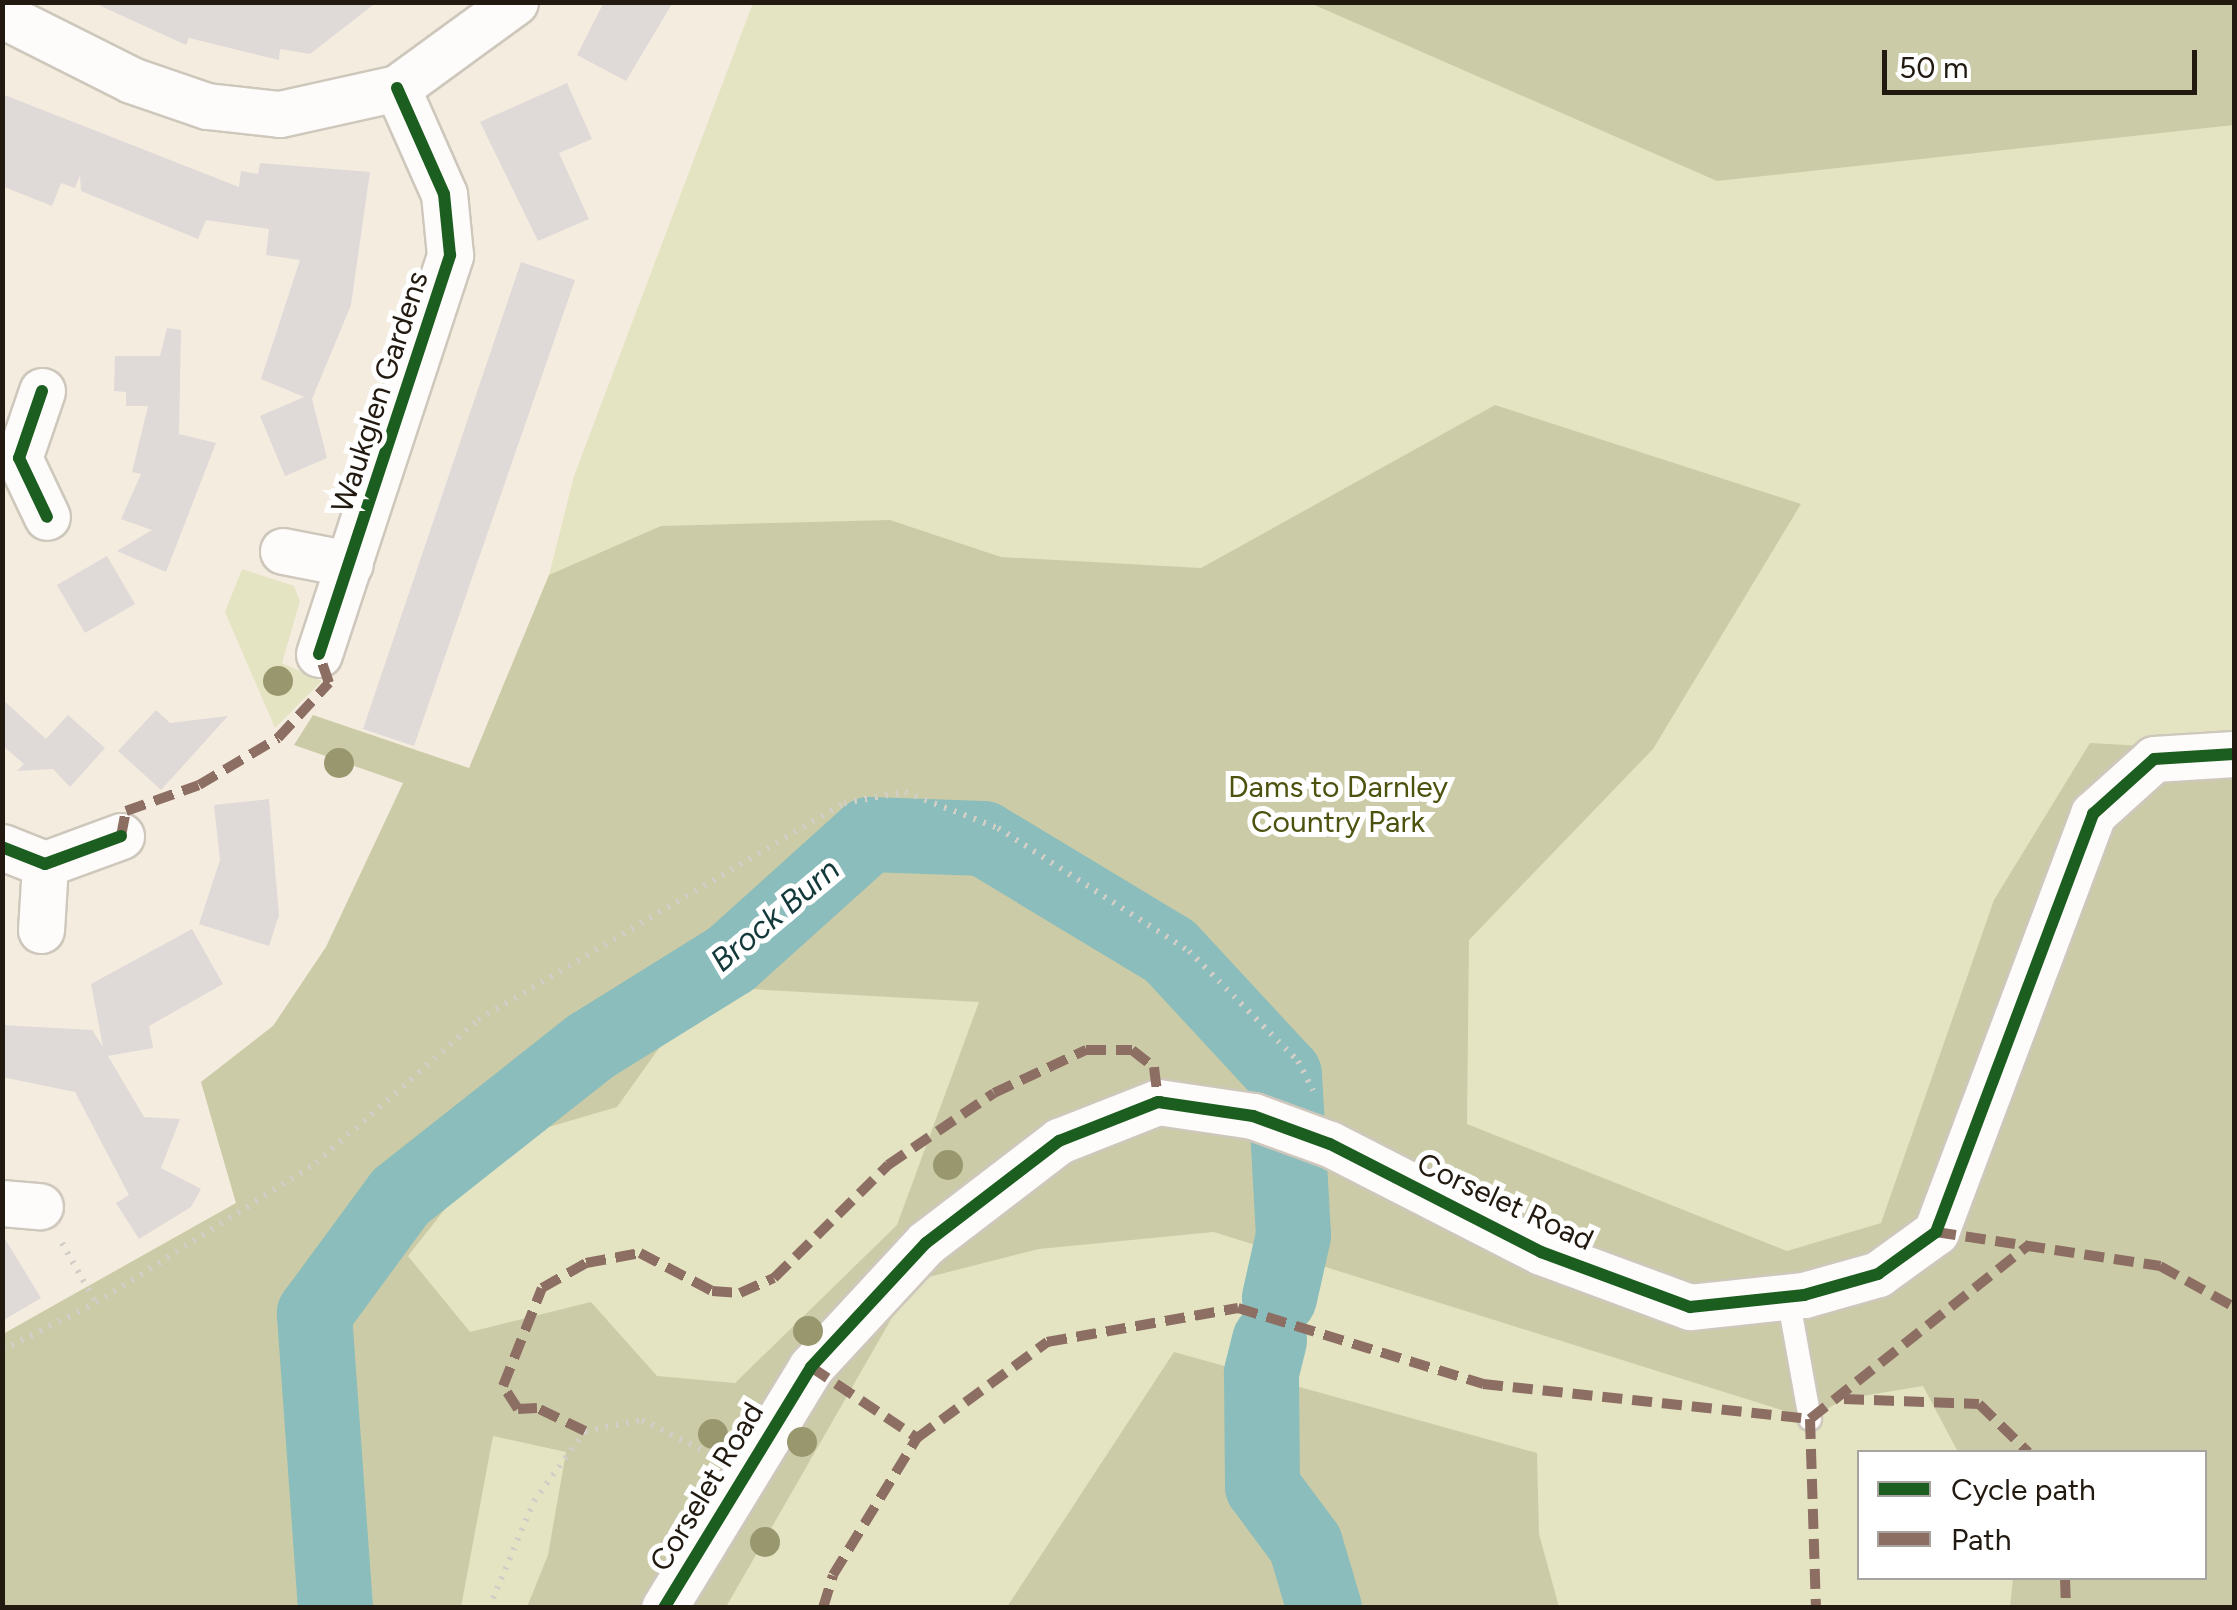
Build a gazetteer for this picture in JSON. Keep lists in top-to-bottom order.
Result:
{
  "streets": {
    "street": ["Waukglen Gardens", "Corselet Road"]
  },
  "water": ["Brock Burn"],
  "parks": ["Dams to Darnley Country Park"],
  "legend": ["Cycle path", "Path"],
  "scale_bar": "50 m"
}
